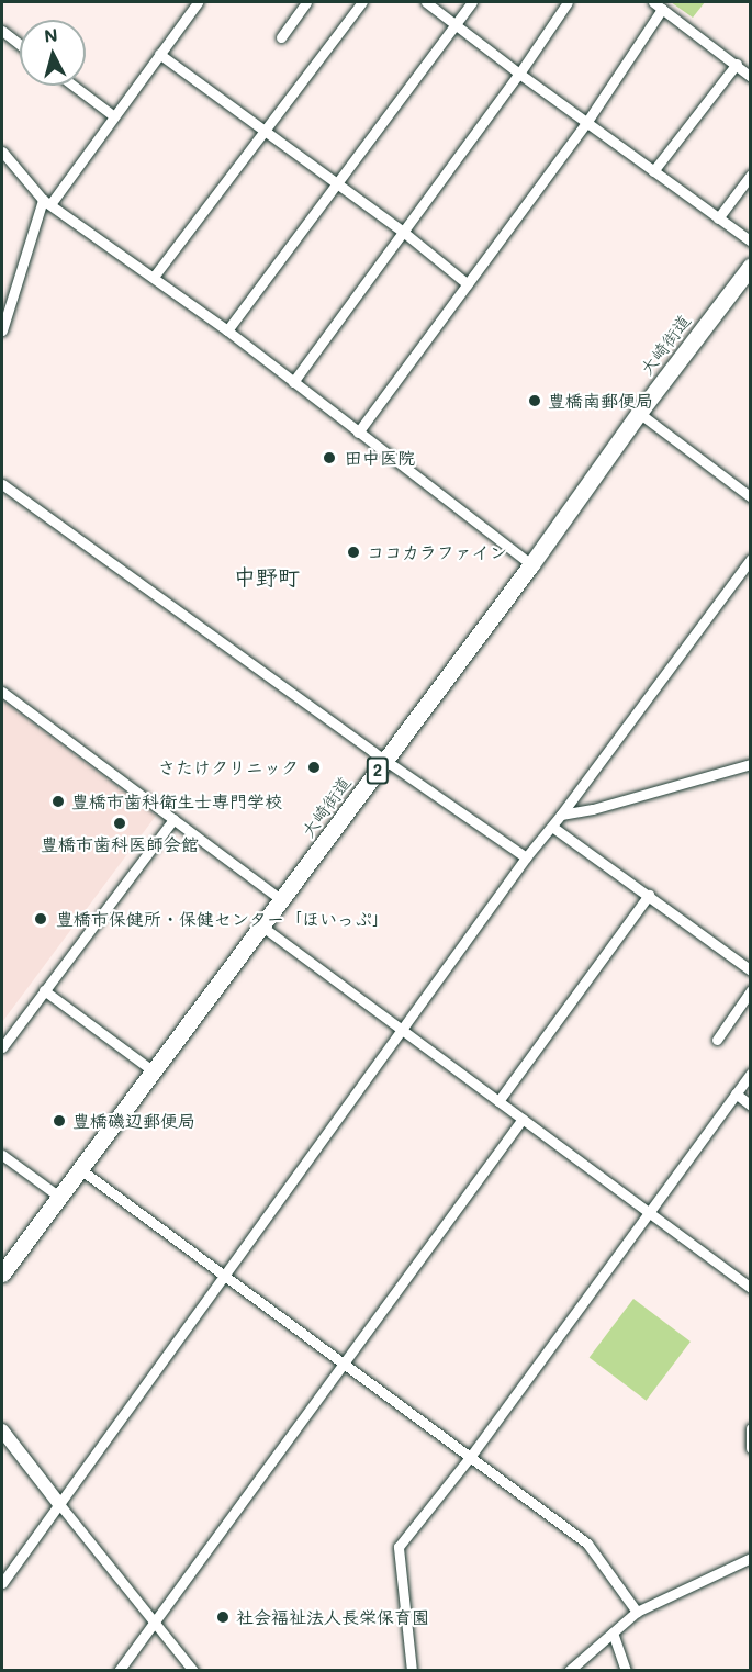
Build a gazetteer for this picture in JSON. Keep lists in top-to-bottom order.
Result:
{
  "streets": {
    "main road": ["大崎街道", "2"]
  },
  "districts": ["中野町"],
  "places": [
    "豊橋南郵便局",
    "田中医院",
    "ココカラファイン",
    "さたけクリニック",
    "豊橋市歯科衛生士専門学校",
    "豊橋市歯科医師会館",
    "豊橋市保健所・保健センター「ほいっぷ」",
    "豊橋磯辺郵便局",
    "社会福祉法人長栄保育園"
  ],
  "north": "top"
}
